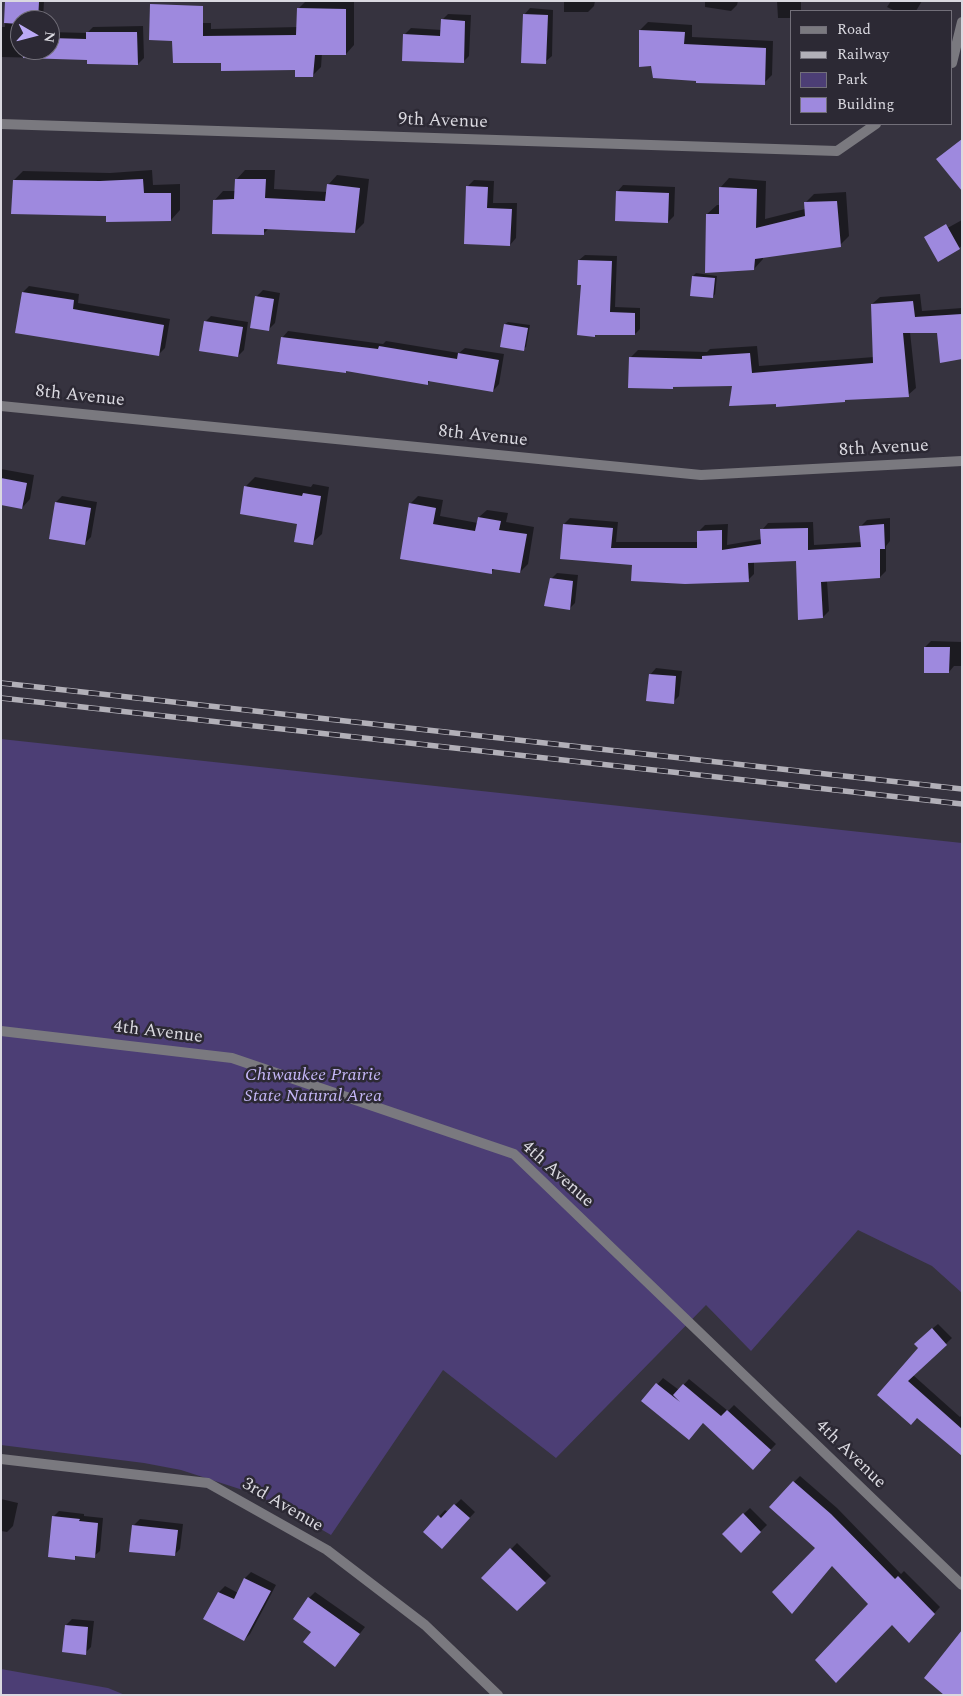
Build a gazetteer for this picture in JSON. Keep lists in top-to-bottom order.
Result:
{
  "streets": {
    "street": [
      "9th Avenue",
      "8th Avenue",
      "4th Avenue",
      "3rd Avenue"
    ]
  },
  "parks": ["Chiwaukee Prairie State Natural Area"],
  "legend": [
    "Road",
    "Railway",
    "Park",
    "Building"
  ],
  "north": "right"
}
